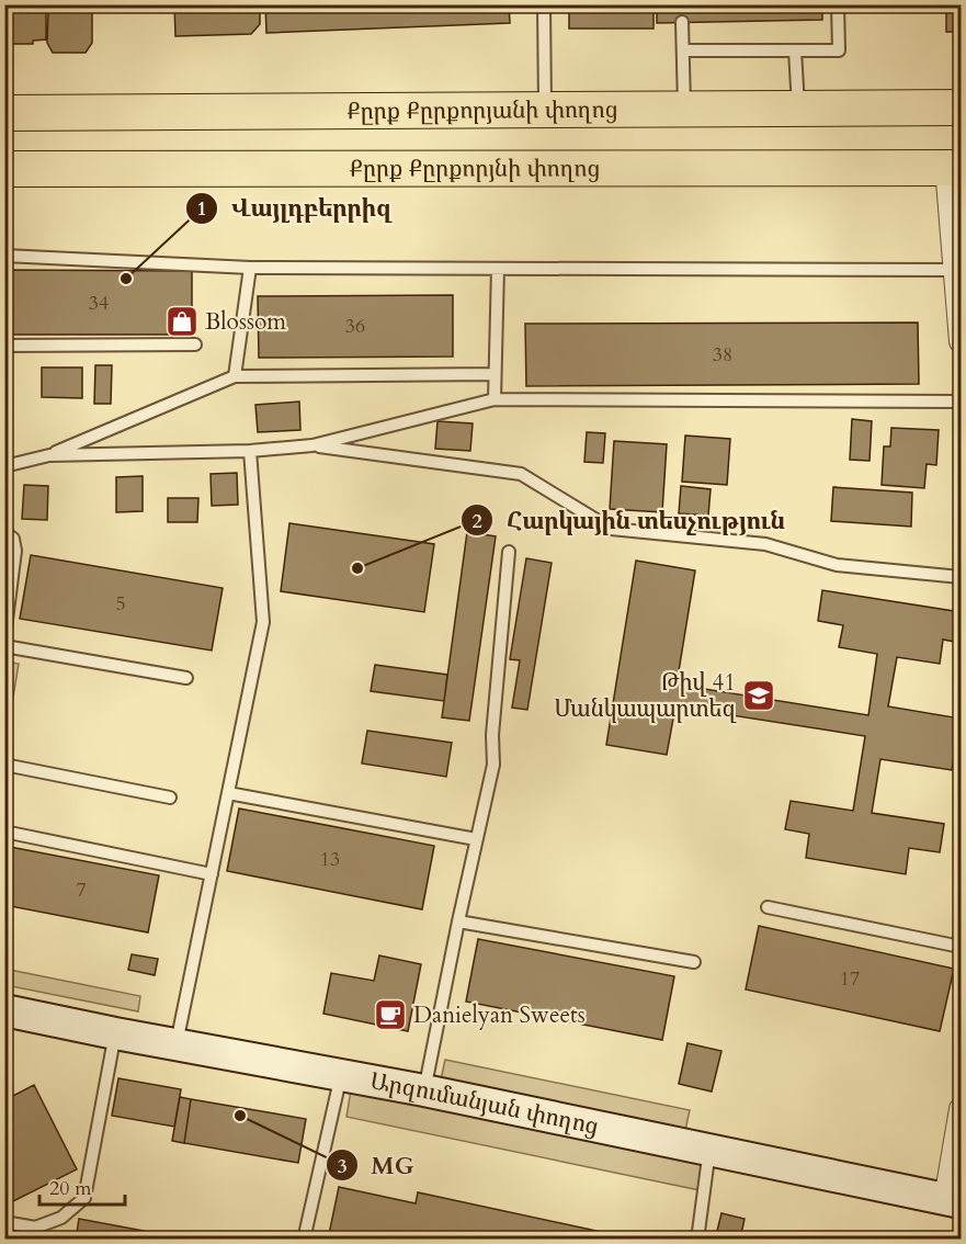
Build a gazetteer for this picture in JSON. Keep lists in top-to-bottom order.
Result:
{
  "streets": {
    "main road": ["Քըրք Քըրքորյանի փողոց", "Քըրք Քըրքորյնի փողոց", "Արզումանյան փողոց"]
  },
  "places": {
    "other": ["Վայլդբերրիզ", "Հարկային տեսչություն", "MG"],
    "shop": ["Blossom"],
    "school or university": ["Թիվ 41 Մանկապարտեզ"],
    "cafe": ["Danielyan Sweets"]
  },
  "house_numbers": [
    "34",
    "36",
    "38",
    "5",
    "13",
    "7",
    "17"
  ],
  "scale_bar": "20 m"
}
